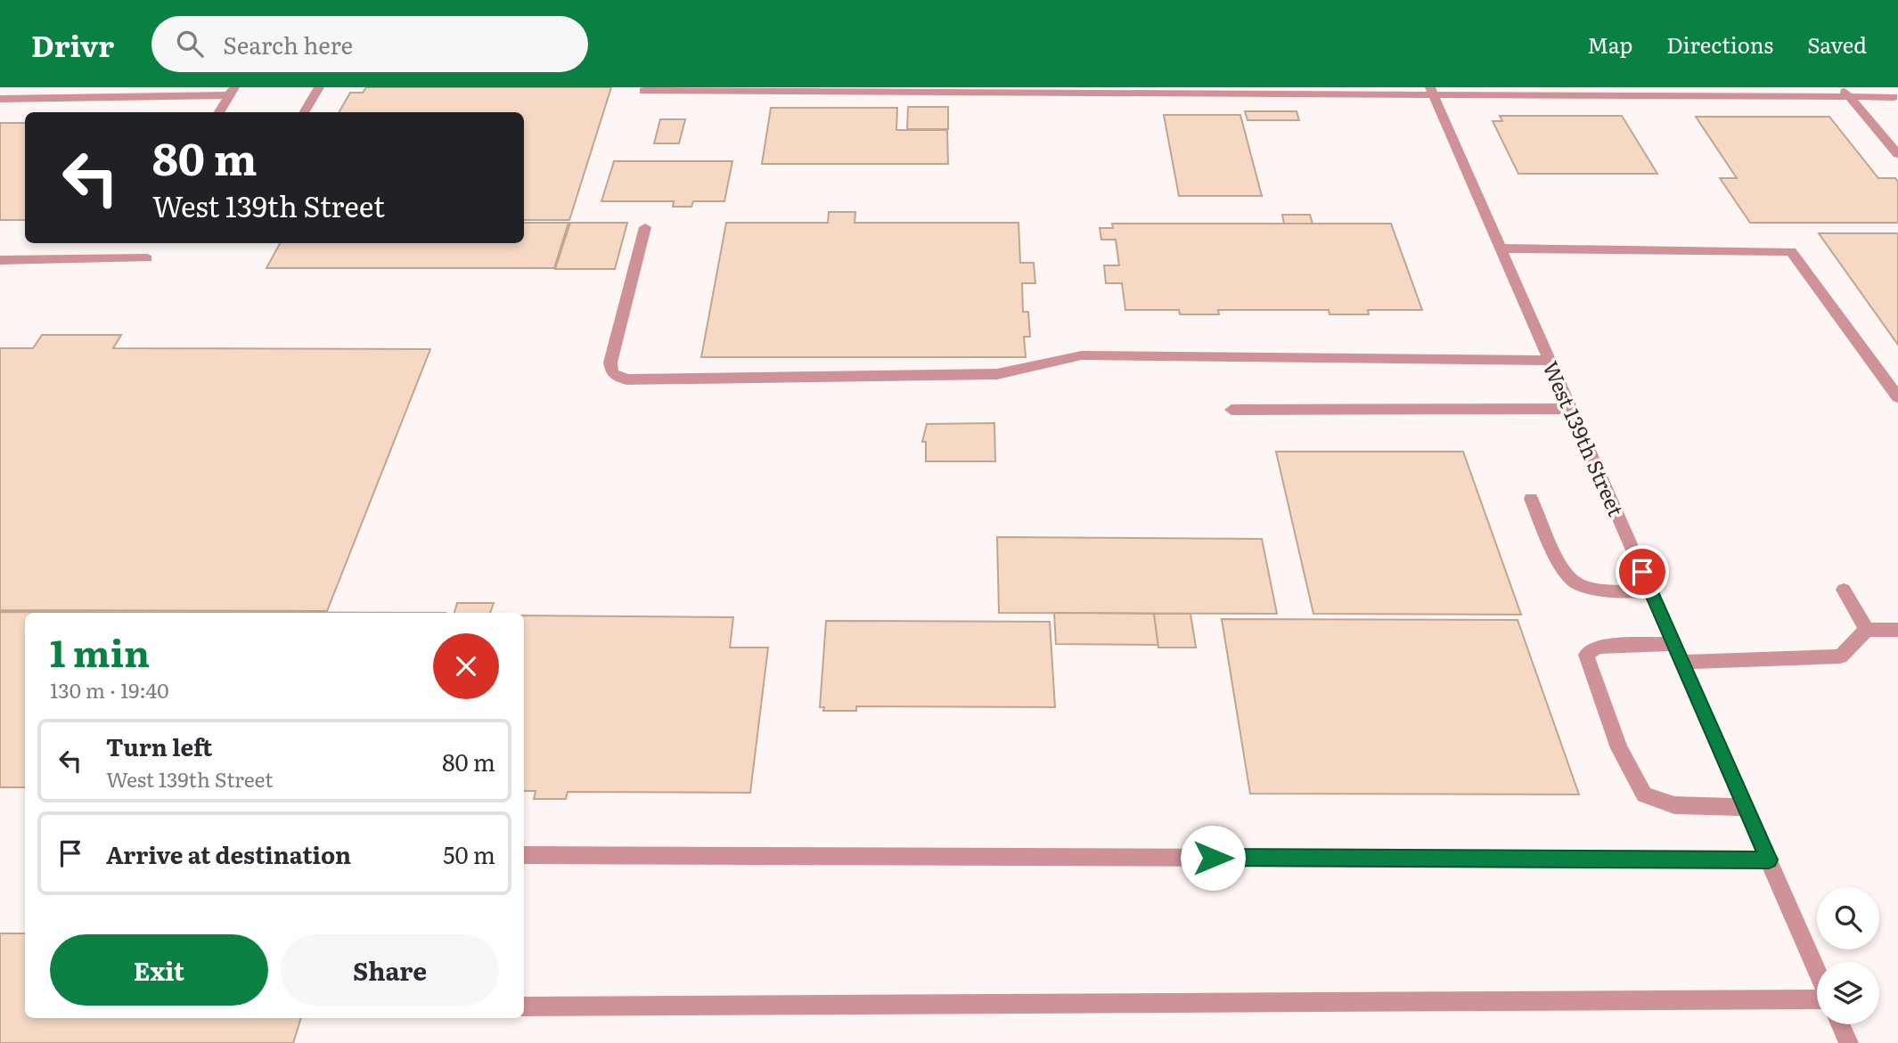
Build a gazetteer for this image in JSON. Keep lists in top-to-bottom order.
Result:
{
  "streets": {
    "street": ["West 139th Street"]
  },
  "page": {
    "header": "Drivr",
    "search": "Search here",
    "nav": ["Map", "Directions", "Saved"],
    "turn": ["80 m", "West 139th Street"],
    "heading": ["1 min", "130 m · 19:40"],
    "list": [
      {
        "name": "Turn left",
        "note": "West 139th Street",
        "value": "80 m"
      },
      {
        "name": "Arrive at destination",
        "value": "50 m"
      }
    ],
    "buttons": ["Exit", "Share"]
  }
}
